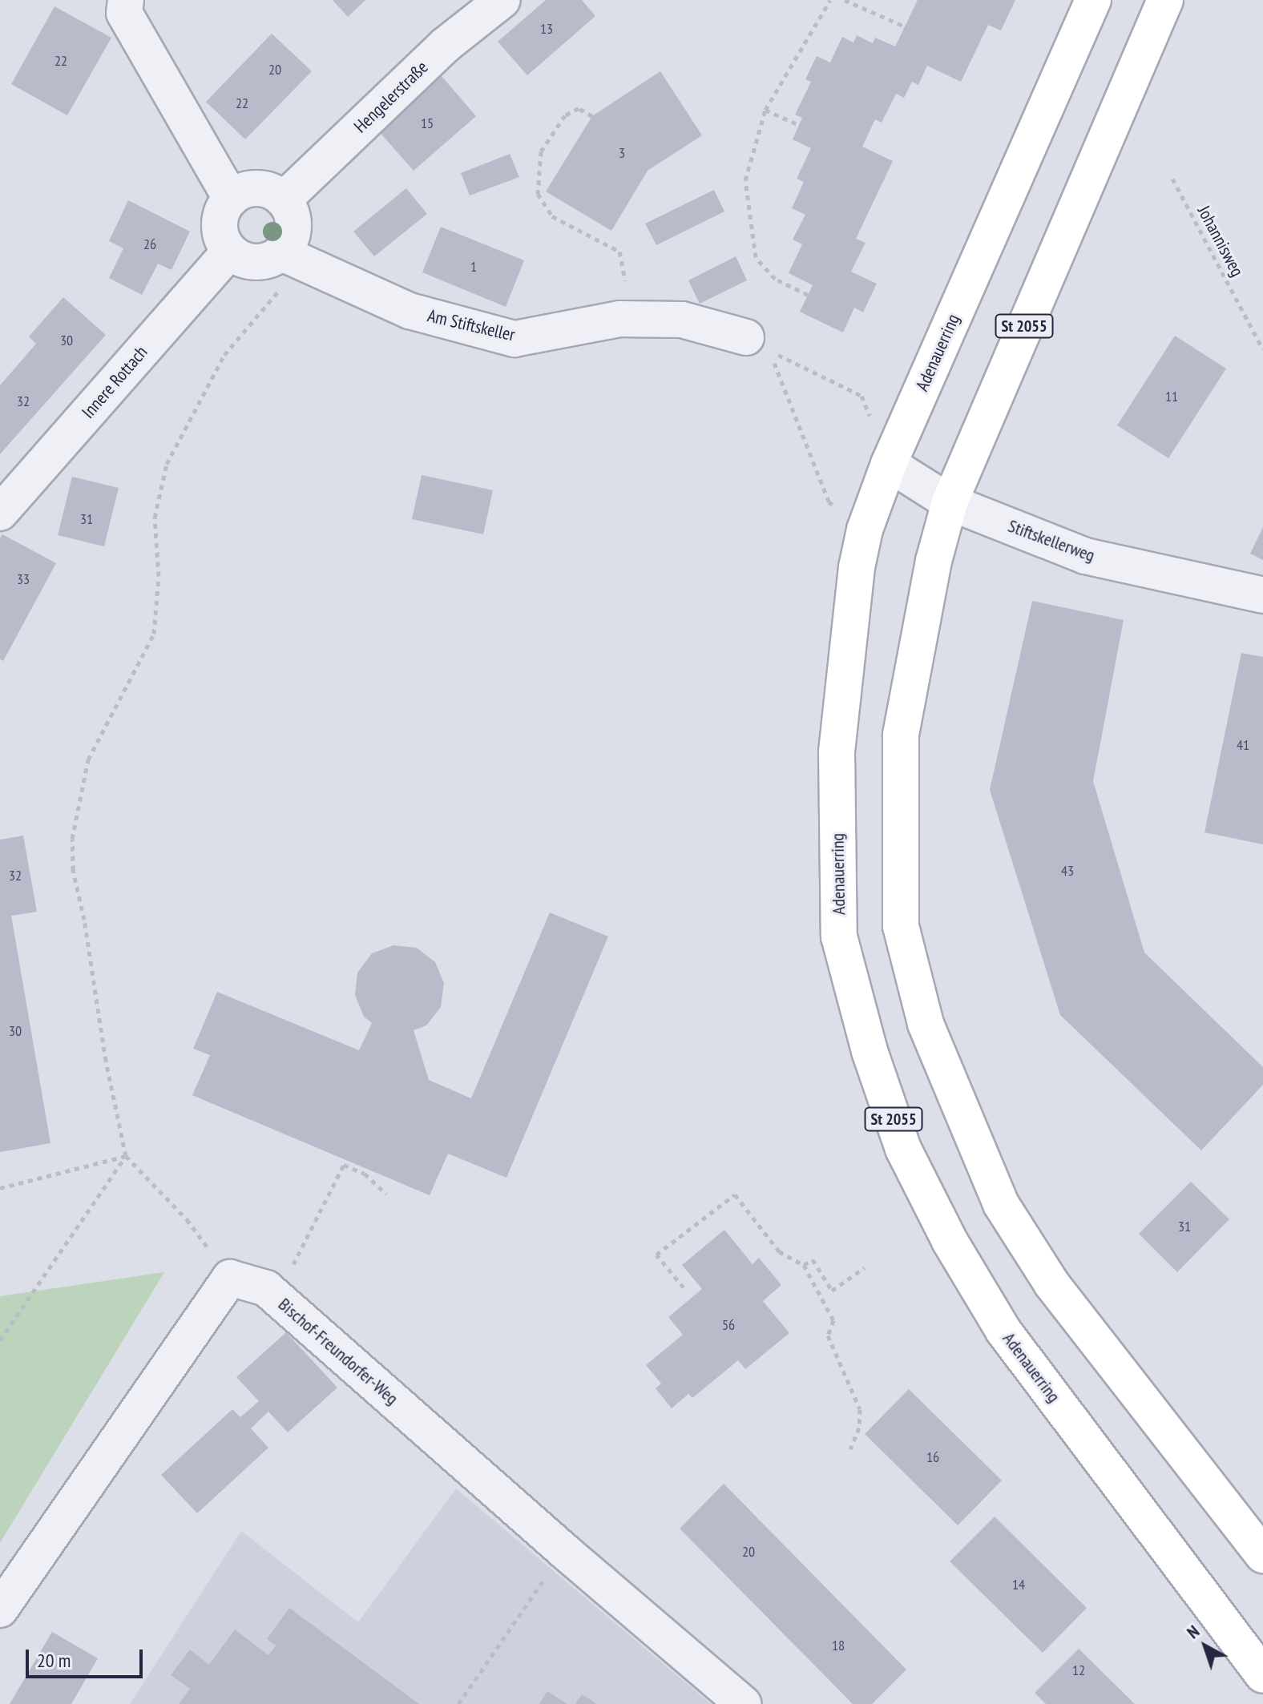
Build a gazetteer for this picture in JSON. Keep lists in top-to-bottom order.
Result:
{
  "streets": {
    "main road": ["St 2055", "Adenauerring"],
    "street": [
      "Hengelerstraße",
      "Am Stiftskeller",
      "Innere Rottach",
      "Stiftskellerweg",
      "Bischof-Freundorfer-Weg"
    ],
    "path": ["Johannisweg"]
  },
  "crossings": [
    ["Hengelerstraße", "Am Stiftskeller"],
    ["Hengelerstraße", "Innere Rottach"],
    ["Am Stiftskeller", "Innere Rottach"],
    ["St 2055", "Stiftskellerweg"],
    ["Adenauerring", "Stiftskellerweg"]
  ],
  "house_numbers": [
    "13",
    "22",
    "20",
    "22",
    "15",
    "3",
    "26",
    "1",
    "30",
    "11",
    "32",
    "31",
    "33",
    "41",
    "43",
    "32",
    "30",
    "31",
    "56",
    "16",
    "20",
    "14",
    "18",
    "12"
  ],
  "scale_bar": "20 m",
  "north": "top left"
}
